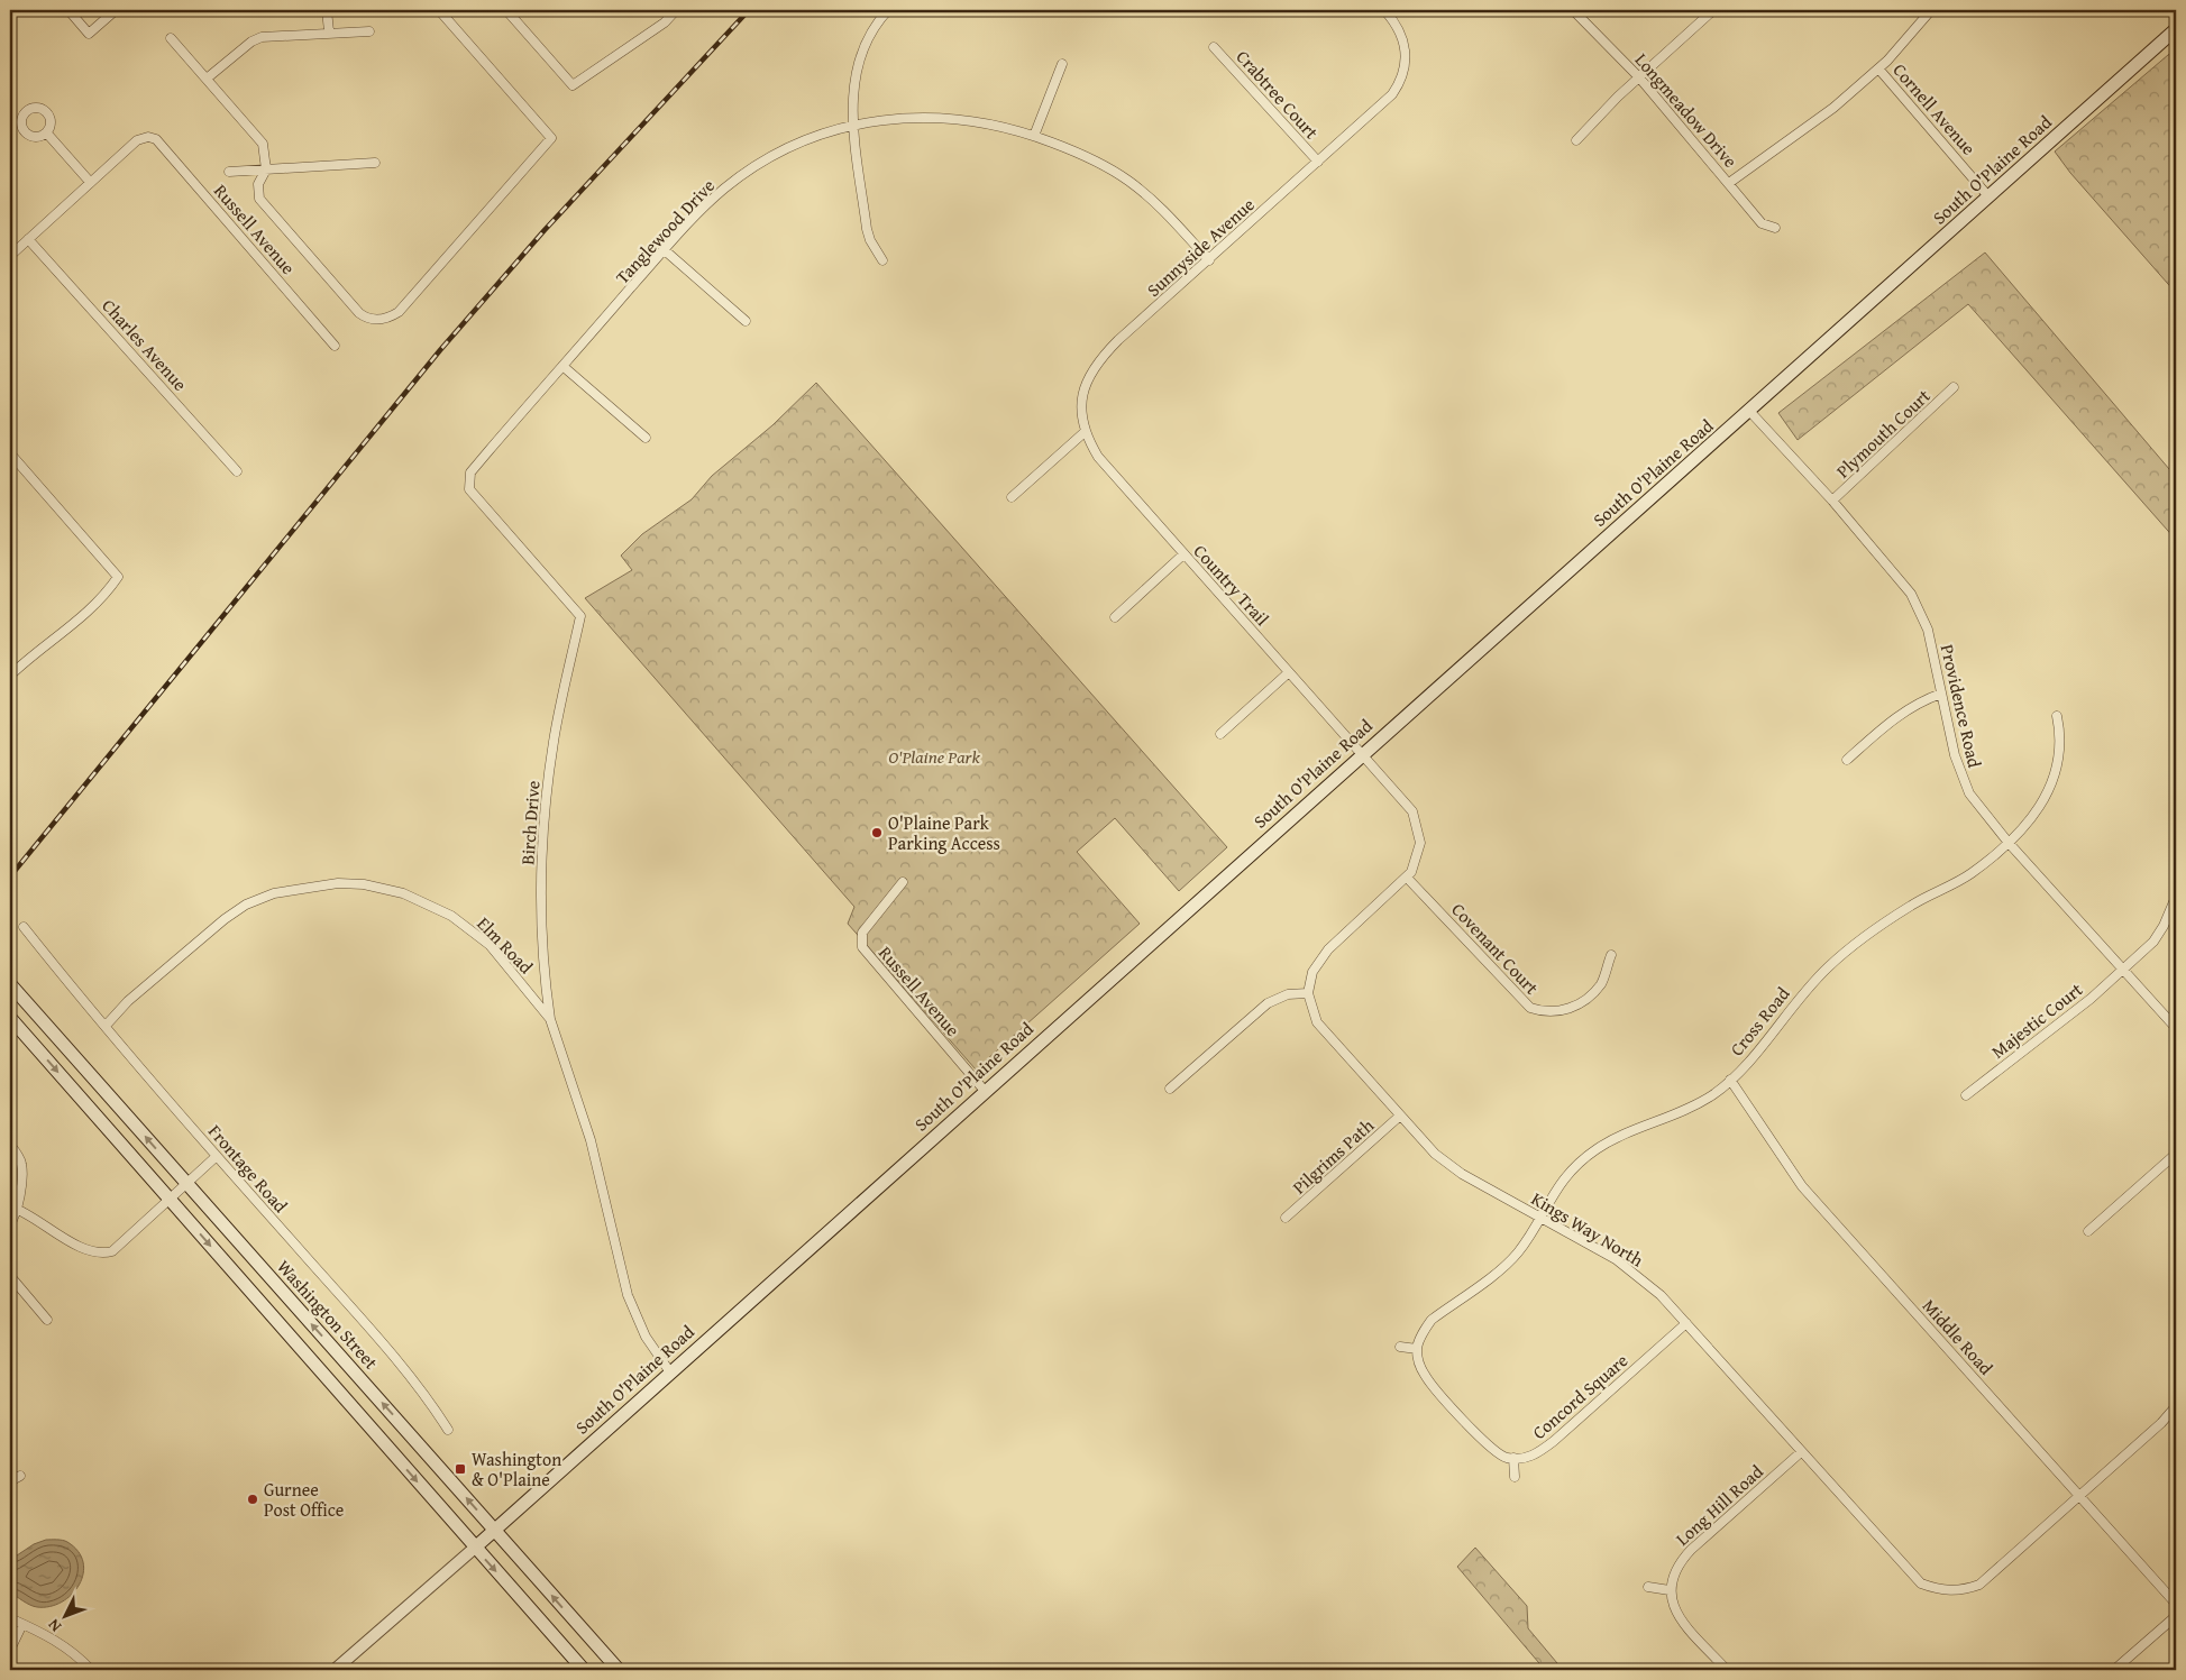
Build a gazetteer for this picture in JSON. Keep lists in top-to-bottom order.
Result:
{
  "streets": {
    "main road": ["South O'Plaine Road", "Washington Street"],
    "street": [
      "Crabtree Court",
      "Cornell Avenue",
      "Longmeadow Drive",
      "Russell Avenue",
      "Tanglewood Drive",
      "Sunnyside Avenue",
      "Charles Avenue",
      "Plymouth Court",
      "Country Trail",
      "Providence Road",
      "Birch Drive",
      "Elm Road",
      "Covenant Court",
      "Majestic Court",
      "Cross Road",
      "Pilgrims Path",
      "Frontage Road",
      "Kings Way North",
      "Middle Road",
      "Concord Square",
      "Long Hill Road"
    ]
  },
  "crossings": [
    ["Crabtree Court", "Sunnyside Avenue"],
    ["Cornell Avenue", "South O'Plaine Road"],
    ["South O'Plaine Road", "Russell Avenue"],
    ["South O'Plaine Road", "Country Trail"],
    ["South O'Plaine Road", "Providence Road"],
    ["South O'Plaine Road", "Elm Road"],
    ["South O'Plaine Road", "Washington Street"],
    ["Tanglewood Drive", "Sunnyside Avenue"],
    ["Tanglewood Drive", "Birch Drive"],
    ["Sunnyside Avenue", "Country Trail"],
    ["Plymouth Court", "Providence Road"],
    ["Providence Road", "Majestic Court"],
    ["Providence Road", "Cross Road"],
    ["Birch Drive", "Elm Road"],
    ["Elm Road", "Frontage Road"],
    ["Cross Road", "Kings Way North"],
    ["Cross Road", "Middle Road"],
    ["Pilgrims Path", "Kings Way North"],
    ["Kings Way North", "Middle Road"],
    ["Kings Way North", "Concord Square"],
    ["Kings Way North", "Long Hill Road"]
  ],
  "parks": ["O'Plaine Park"],
  "places": {
    "other": ["O'Plaine Park Parking Access", "Gurnee Post Office"],
    "transit": ["Washington & O'Plaine"]
  },
  "north": "bottom left"
}
